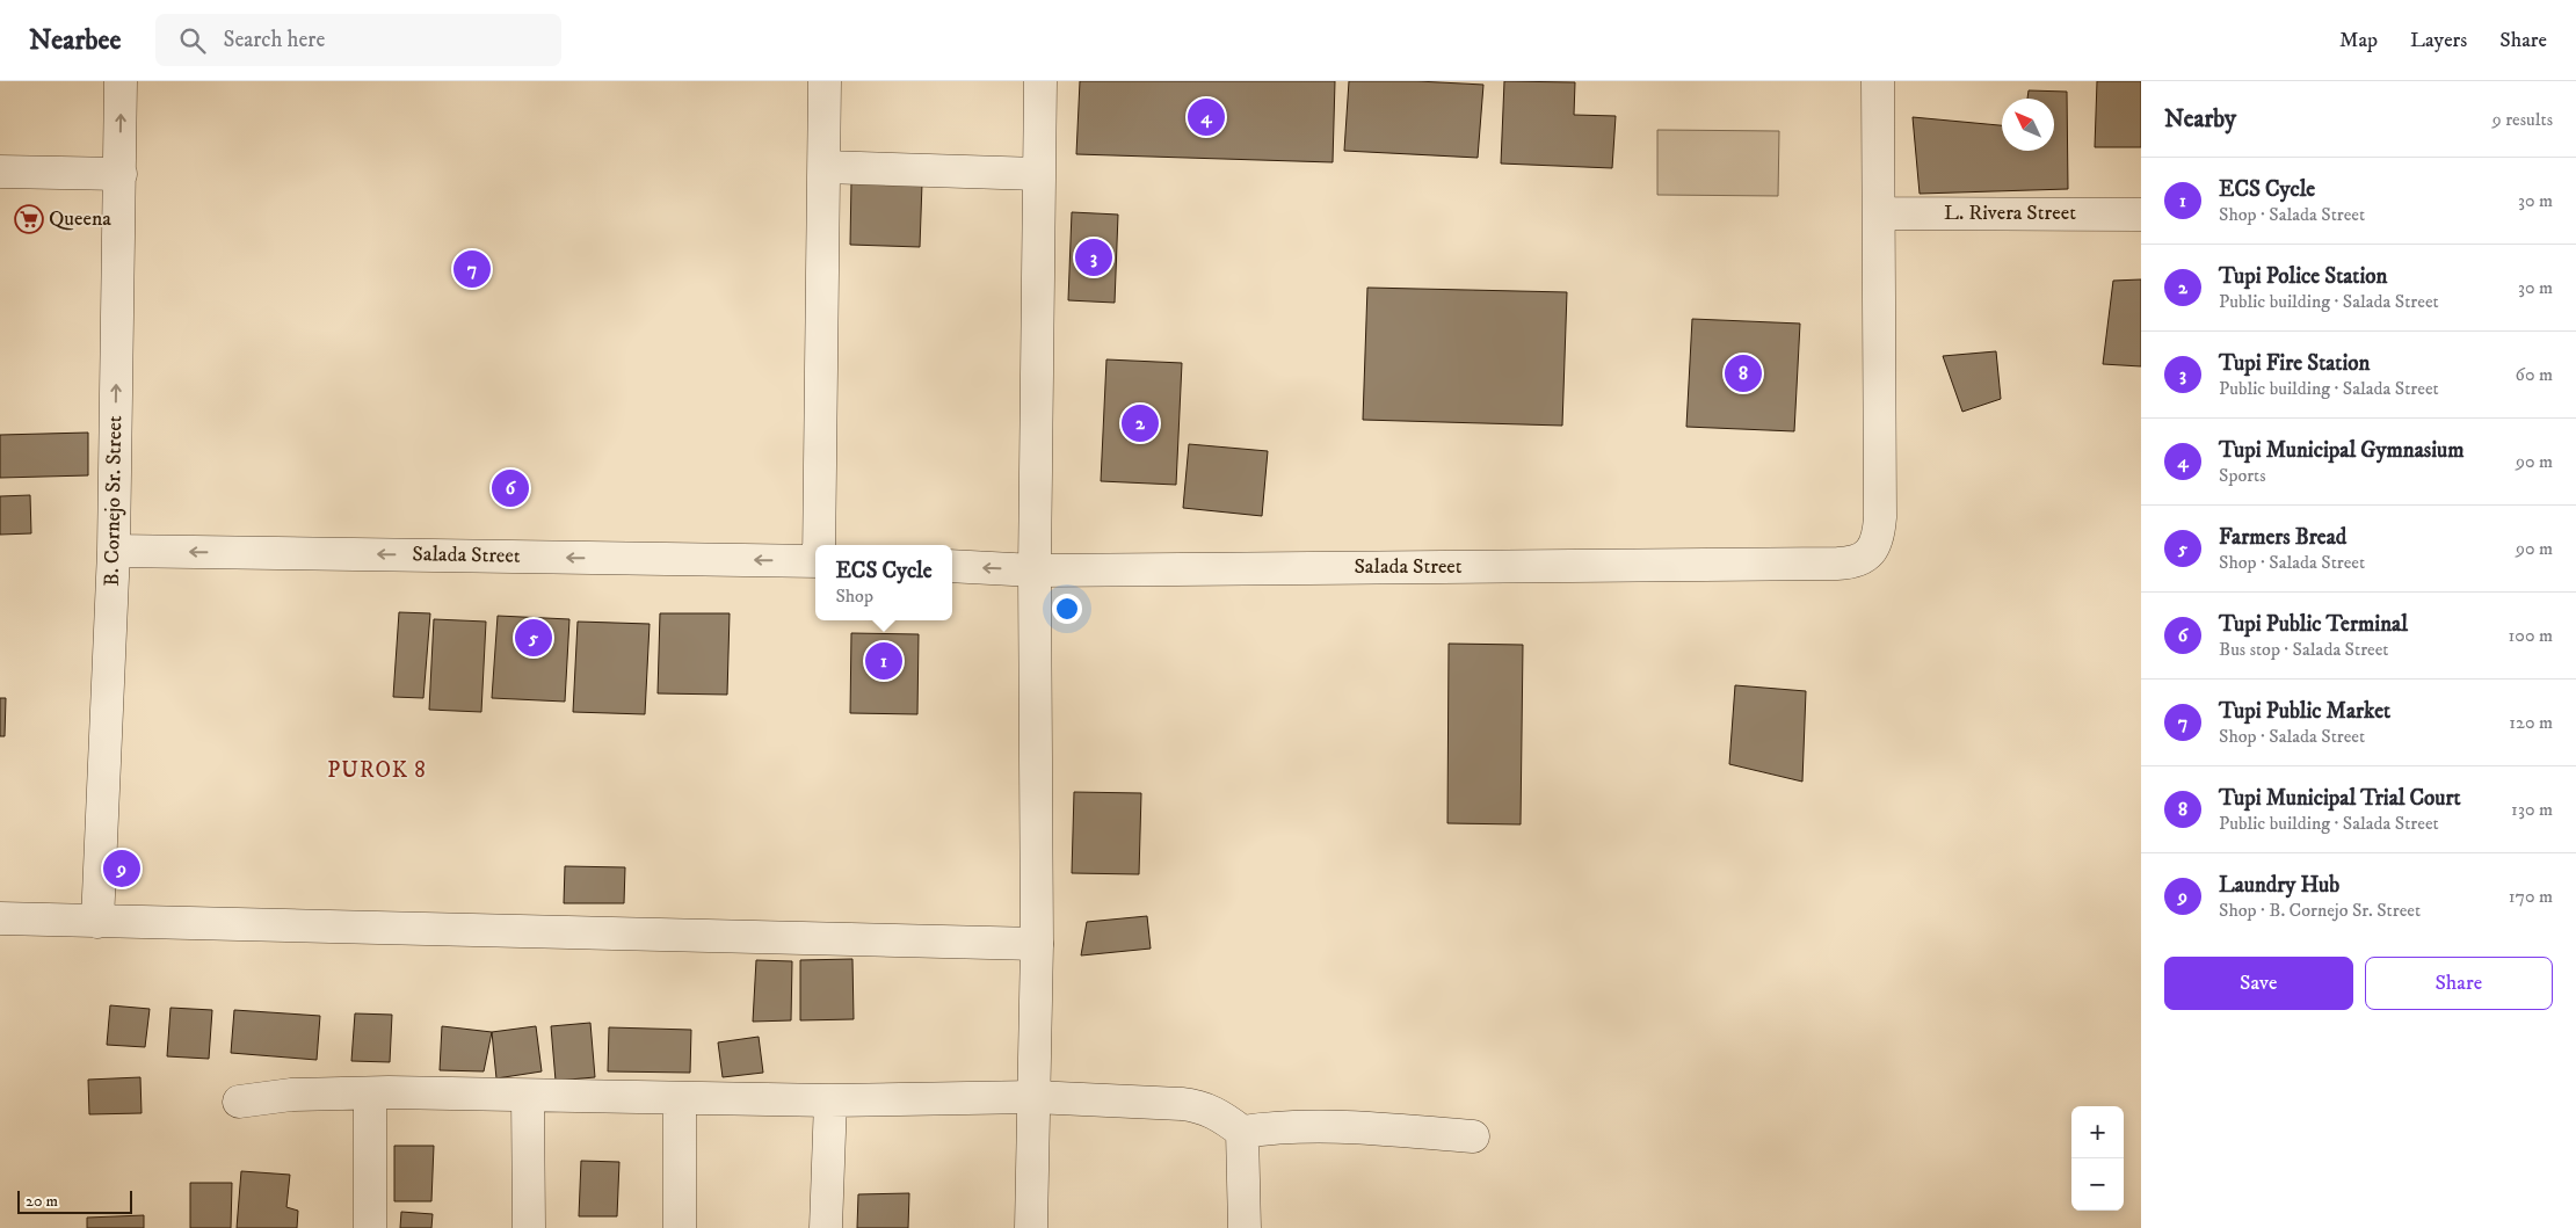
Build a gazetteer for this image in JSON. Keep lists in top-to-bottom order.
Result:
{
  "streets": {
    "street": ["L. Rivera Street", "B. Cornejo Sr. Street", "Salada Street"]
  },
  "crossings": [
    ["L. Rivera Street", "Salada Street"],
    ["B. Cornejo Sr. Street", "Salada Street"]
  ],
  "one_way": ["B. Cornejo Sr. Street", "Salada Street"],
  "districts": ["PUROK 8"],
  "places": {
    "supermarket": ["Queena"]
  },
  "scale_bar": "20 m",
  "north": "top left",
  "page": {
    "header": "Nearbee",
    "search": "Search here",
    "nav": ["Map", "Layers", "Share"],
    "heading": ["Nearby", "9 results"],
    "pins": [
      "4",
      "3",
      "7",
      "8",
      "2",
      "6",
      "5",
      "1",
      "9"
    ],
    "list": [
      {
        "mark": "1",
        "name": "ECS Cycle",
        "note": "Shop · Salada Street",
        "value": "30 m"
      },
      {
        "mark": "2",
        "name": "Tupi Police Station",
        "note": "Public building · Salada Street",
        "value": "30 m"
      },
      {
        "mark": "3",
        "name": "Tupi Fire Station",
        "note": "Public building · Salada Street",
        "value": "60 m"
      },
      {
        "mark": "4",
        "name": "Tupi Municipal Gymnasium",
        "note": "Sports",
        "value": "90 m"
      },
      {
        "mark": "5",
        "name": "Farmers Bread",
        "note": "Shop · Salada Street",
        "value": "90 m"
      },
      {
        "mark": "6",
        "name": "Tupi Public Terminal",
        "note": "Bus stop · Salada Street",
        "value": "100 m"
      },
      {
        "mark": "7",
        "name": "Tupi Public Market",
        "note": "Shop · Salada Street",
        "value": "120 m"
      },
      {
        "mark": "8",
        "name": "Tupi Municipal Trial Court",
        "note": "Public building · Salada Street",
        "value": "130 m"
      },
      {
        "mark": "9",
        "name": "Laundry Hub",
        "note": "Shop · B. Cornejo Sr. Street",
        "value": "170 m"
      }
    ],
    "popup": ["ECS Cycle", "Shop"],
    "buttons": ["Save", "Share"],
    "map_buttons": ["+", "−"],
    "scale": "20 m"
  }
}
